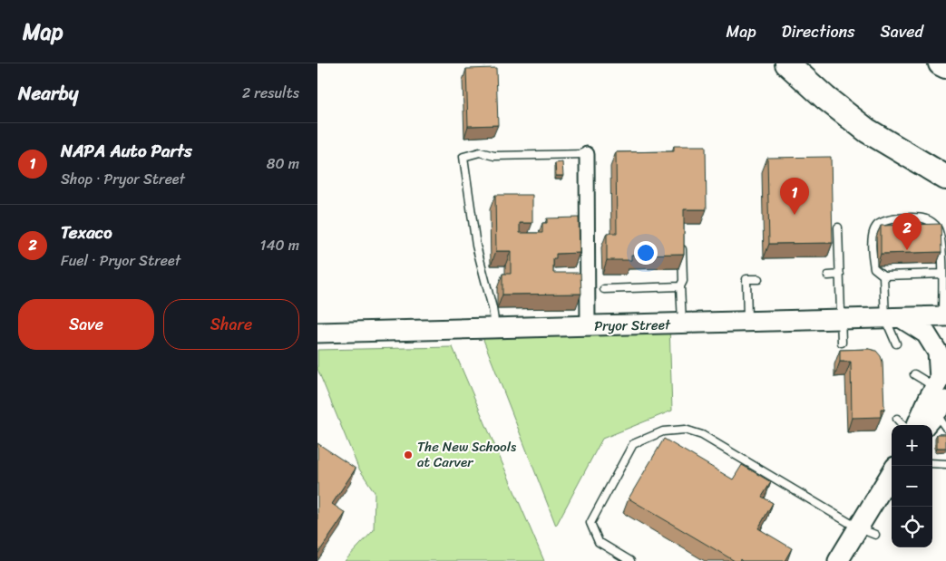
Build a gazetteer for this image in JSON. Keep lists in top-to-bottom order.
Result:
{
  "streets": {
    "main road": ["Pryor Street"]
  },
  "places": ["The New Schools at Carver"],
  "page": {
    "header": "Map",
    "nav": ["Map", "Directions", "Saved"],
    "heading": ["Nearby", "2 results"],
    "list": [
      {
        "mark": "1",
        "name": "NAPA Auto Parts",
        "note": "Shop · Pryor Street",
        "value": "80 m"
      },
      {
        "mark": "2",
        "name": "Texaco",
        "note": "Fuel · Pryor Street",
        "value": "140 m"
      }
    ],
    "pins": ["1", "2"],
    "buttons": ["Save", "Share"],
    "map_buttons": ["+", "−"]
  }
}
